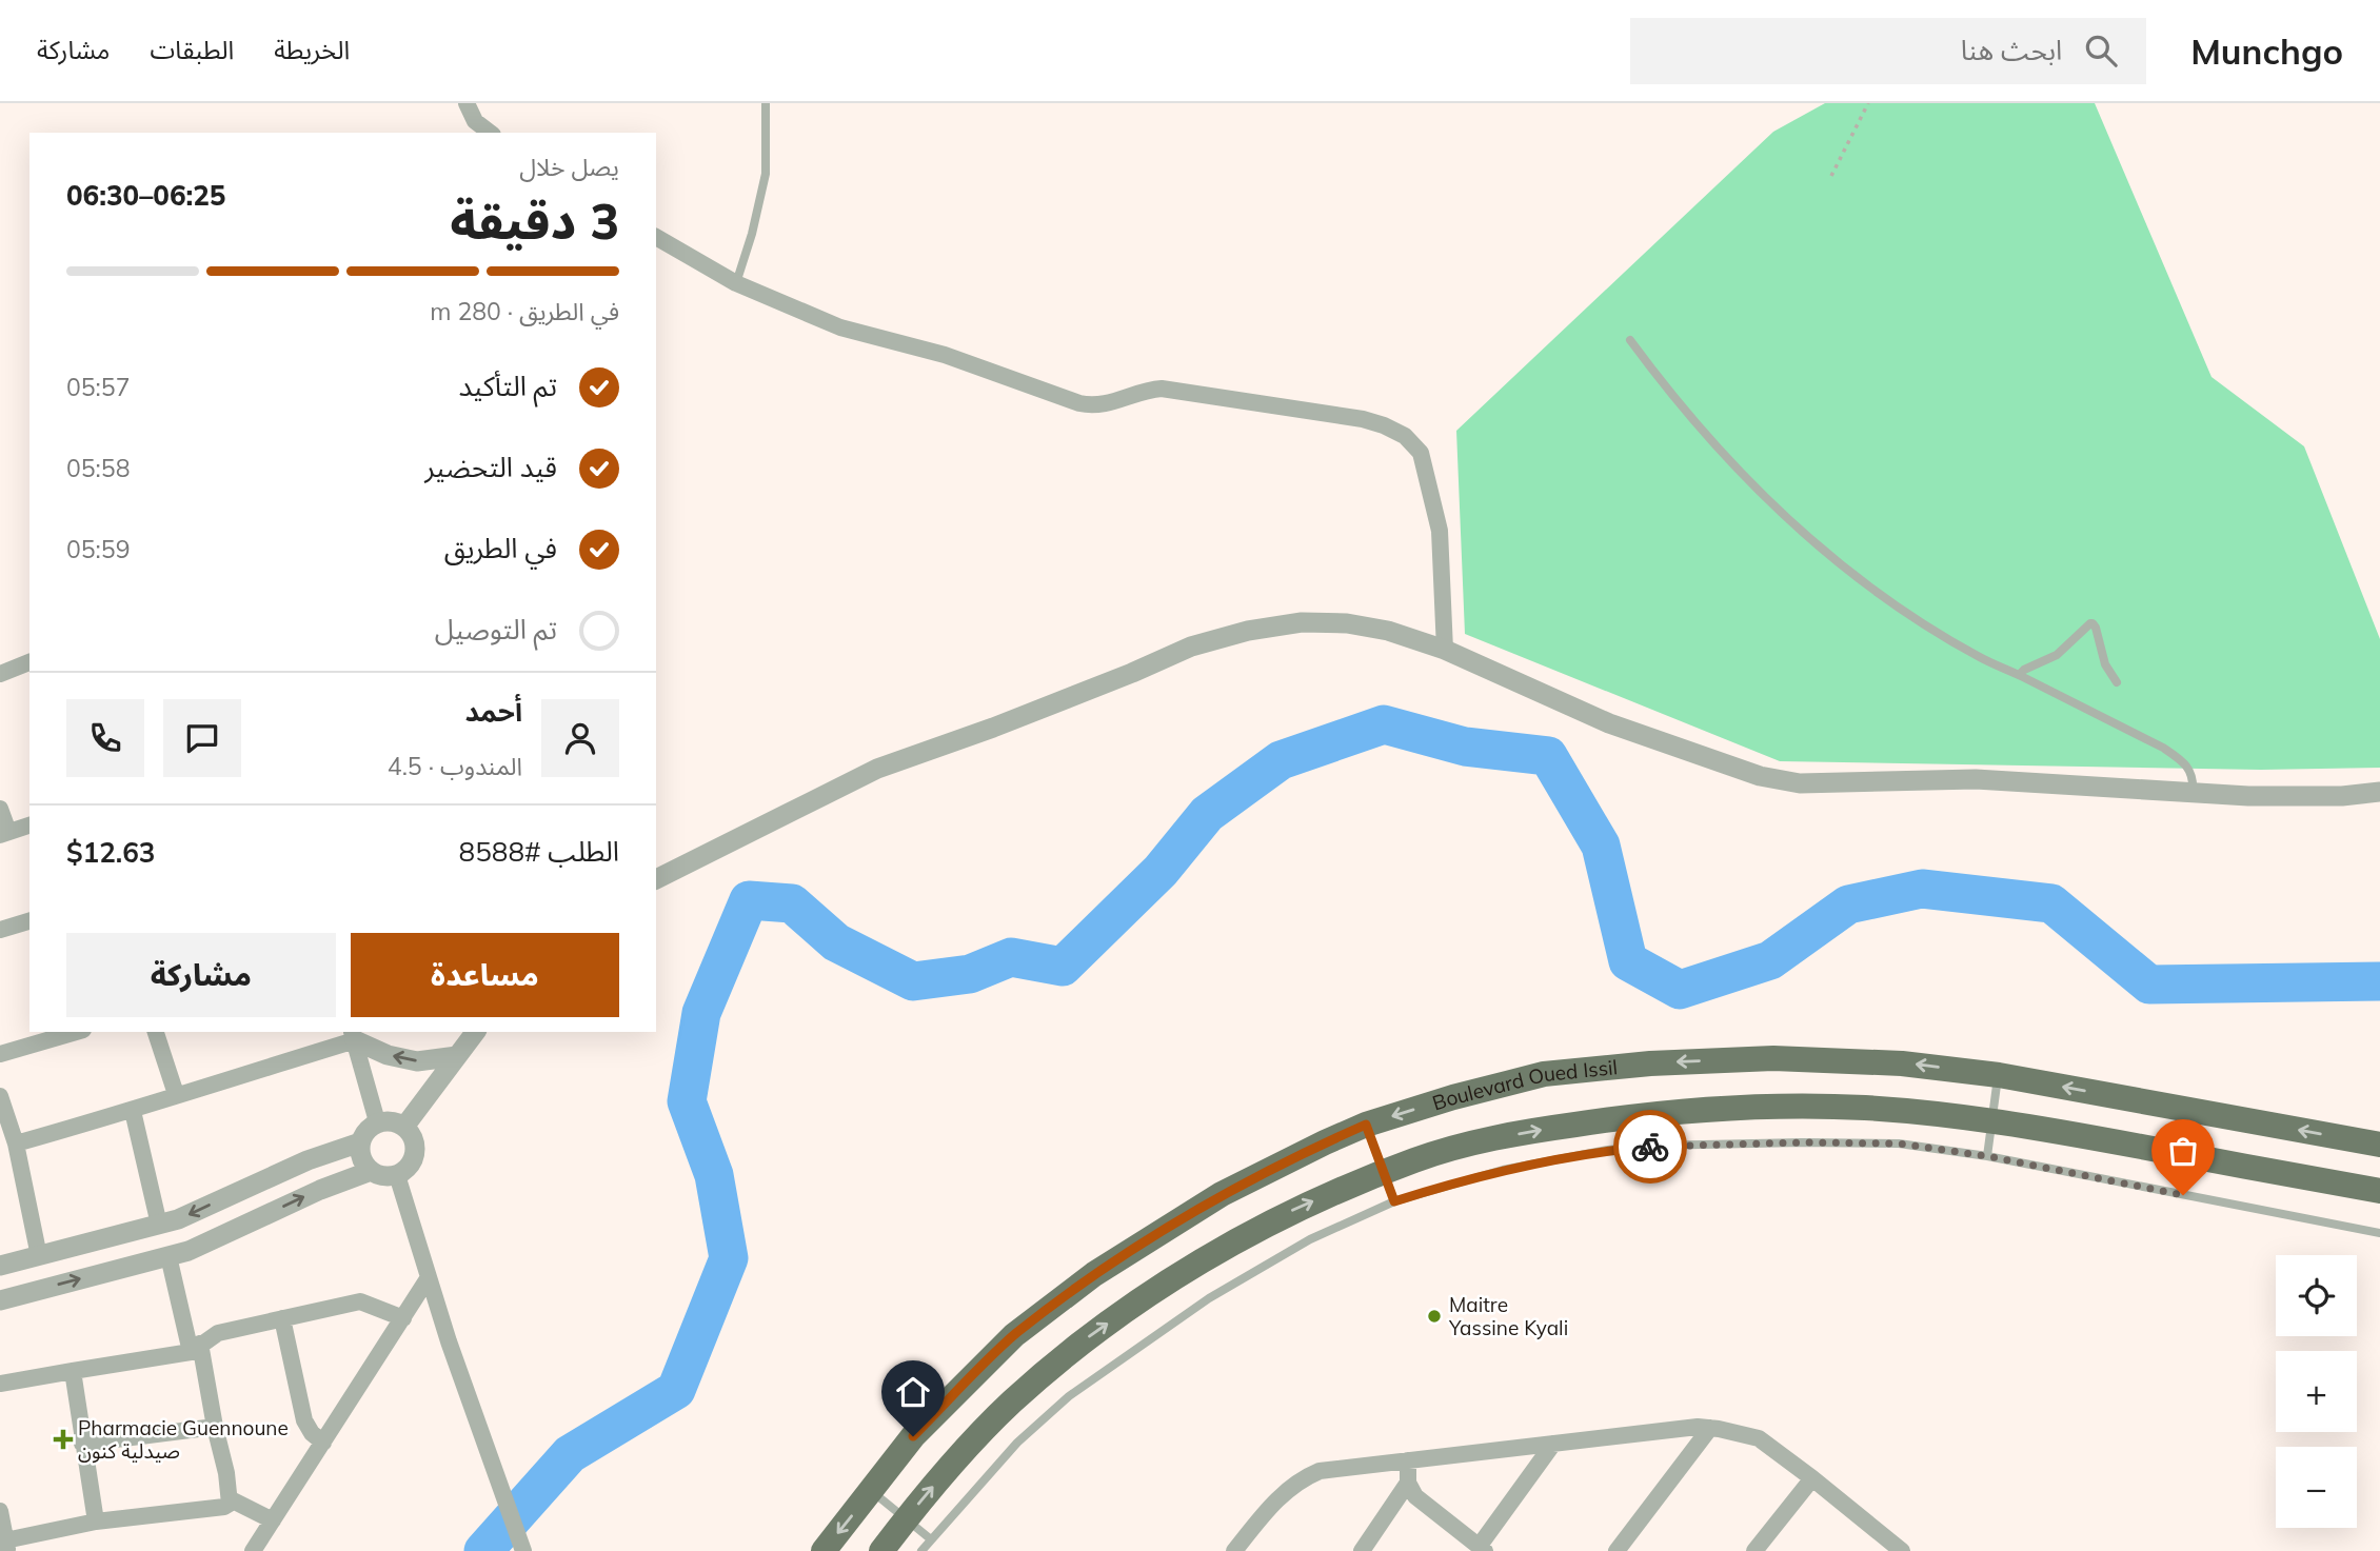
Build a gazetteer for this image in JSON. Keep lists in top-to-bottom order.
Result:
{
  "streets": {
    "main road": ["Boulevard Oued Issil"]
  },
  "places": {
    "other": ["Maitre Yassine Kyali"],
    "health": ["Pharmacie Guennoune صيدلية كنون"]
  },
  "page": {
    "header": "Munchgo",
    "search": "ابحث هنا",
    "nav": ["الخريطة", "الطبقات", "مشاركة"],
    "heading": ["3 دقيقة", "يصل خلال", "06:25–06:30"],
    "panel": [
      "أحمد",
      "المندوب · 4.5",
      "الطلب #8588",
      "$12.63"
    ],
    "bar": "في الطريق · 280 m",
    "list": [
      ["تم التأكيد", "05:57"],
      ["قيد التحضير", "05:58"],
      ["في الطريق", "05:59"],
      "تم التوصيل"
    ],
    "buttons": ["مساعدة", "مشاركة"],
    "map_buttons": ["+", "−"]
  }
}
